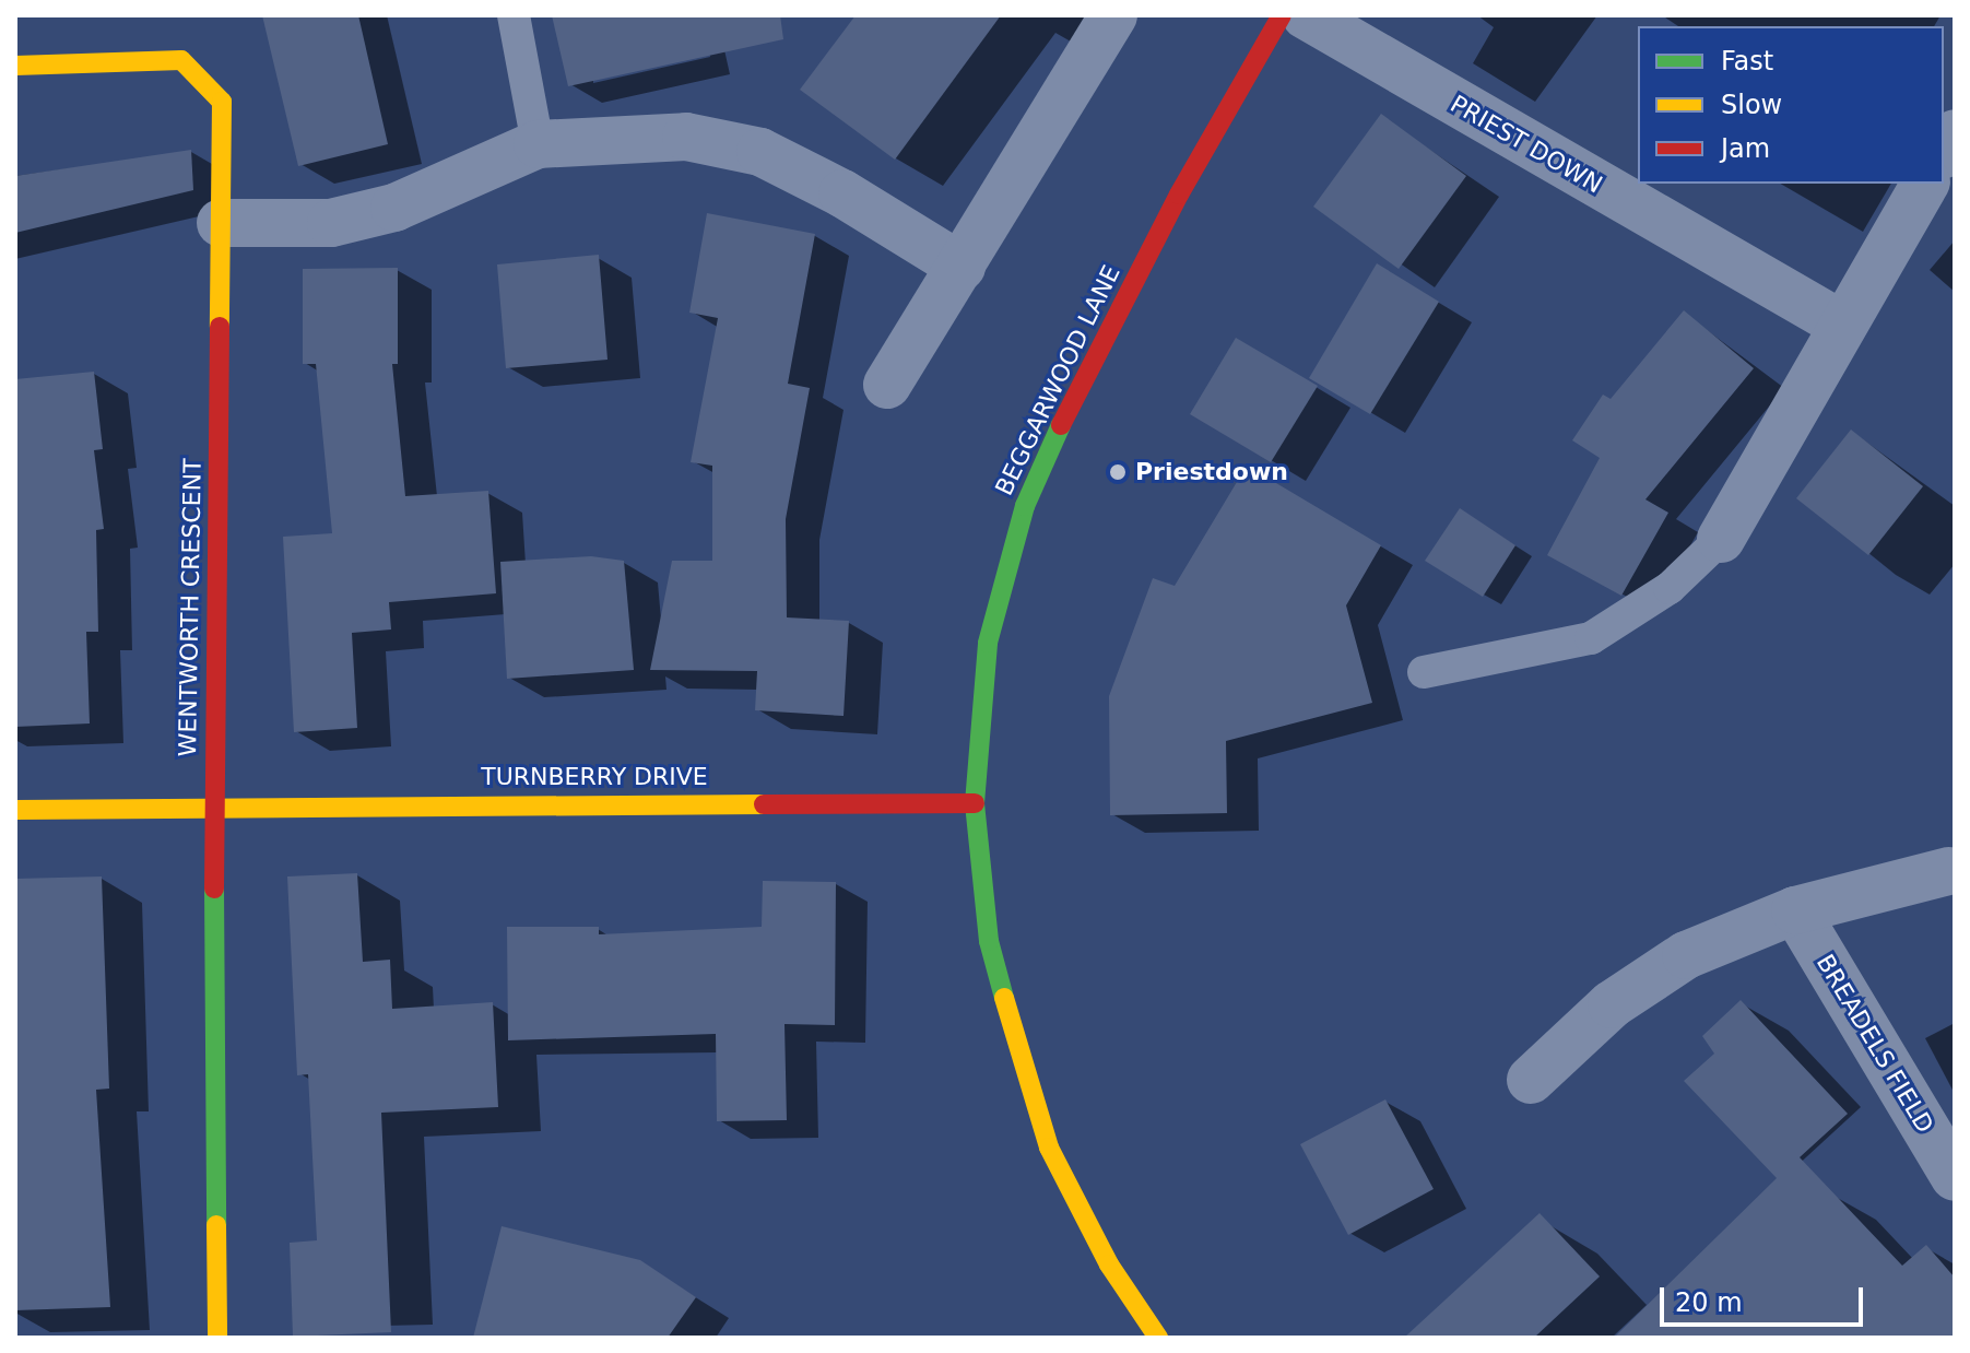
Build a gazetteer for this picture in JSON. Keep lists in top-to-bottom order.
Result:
{
  "streets": {
    "street": [
      "PRIEST DOWN",
      "BEGGARWOOD LANE",
      "WENTWORTH CRESCENT",
      "TURNBERRY DRIVE",
      "BREADELS FIELD"
    ]
  },
  "crossings": [
    ["BEGGARWOOD LANE", "TURNBERRY DRIVE"],
    ["WENTWORTH CRESCENT", "TURNBERRY DRIVE"]
  ],
  "places": ["Priestdown"],
  "legend": ["Fast", "Slow", "Jam"],
  "scale_bar": "20 m"
}
